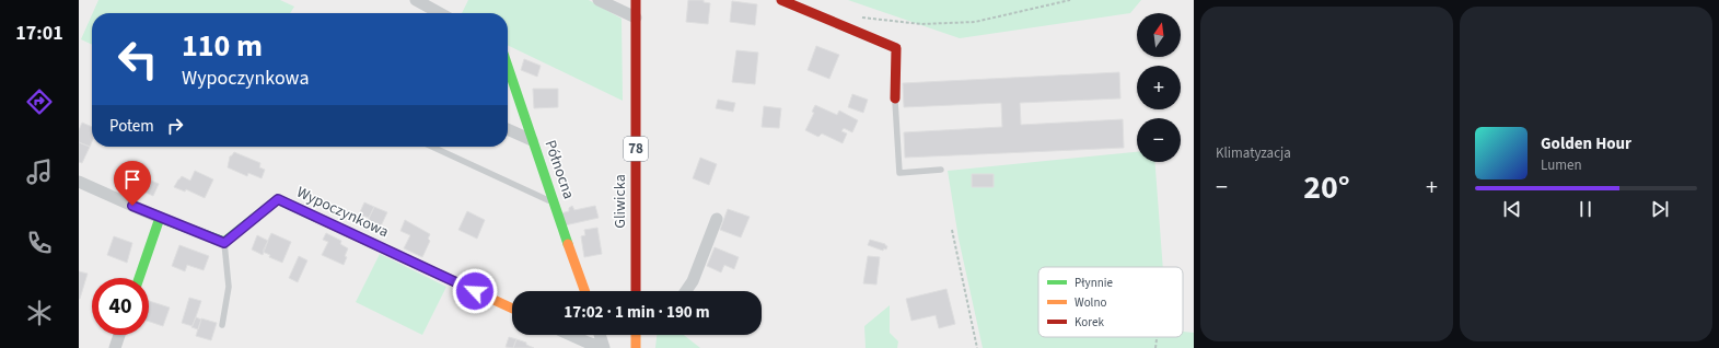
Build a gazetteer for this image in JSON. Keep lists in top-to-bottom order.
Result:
{
  "streets": {
    "street": [
      "78",
      "Północna",
      "Gliwicka",
      "Wypoczynkowa"
    ]
  },
  "legend": ["Płynnie", "Wolno", "Korek"],
  "north": "top",
  "page": {
    "tabs": "17:01",
    "tile": "Klimatyzacja",
    "map_buttons": ["+", "−"],
    "turn": ["110 m", "Wypoczynkowa"],
    "then": "Potem",
    "song": ["Golden Hour", "Lumen"],
    "heat": ["−", "20°", "+"],
    "limit": "40",
    "trip": "17:02 · 1 min · 190 m"
  }
}
